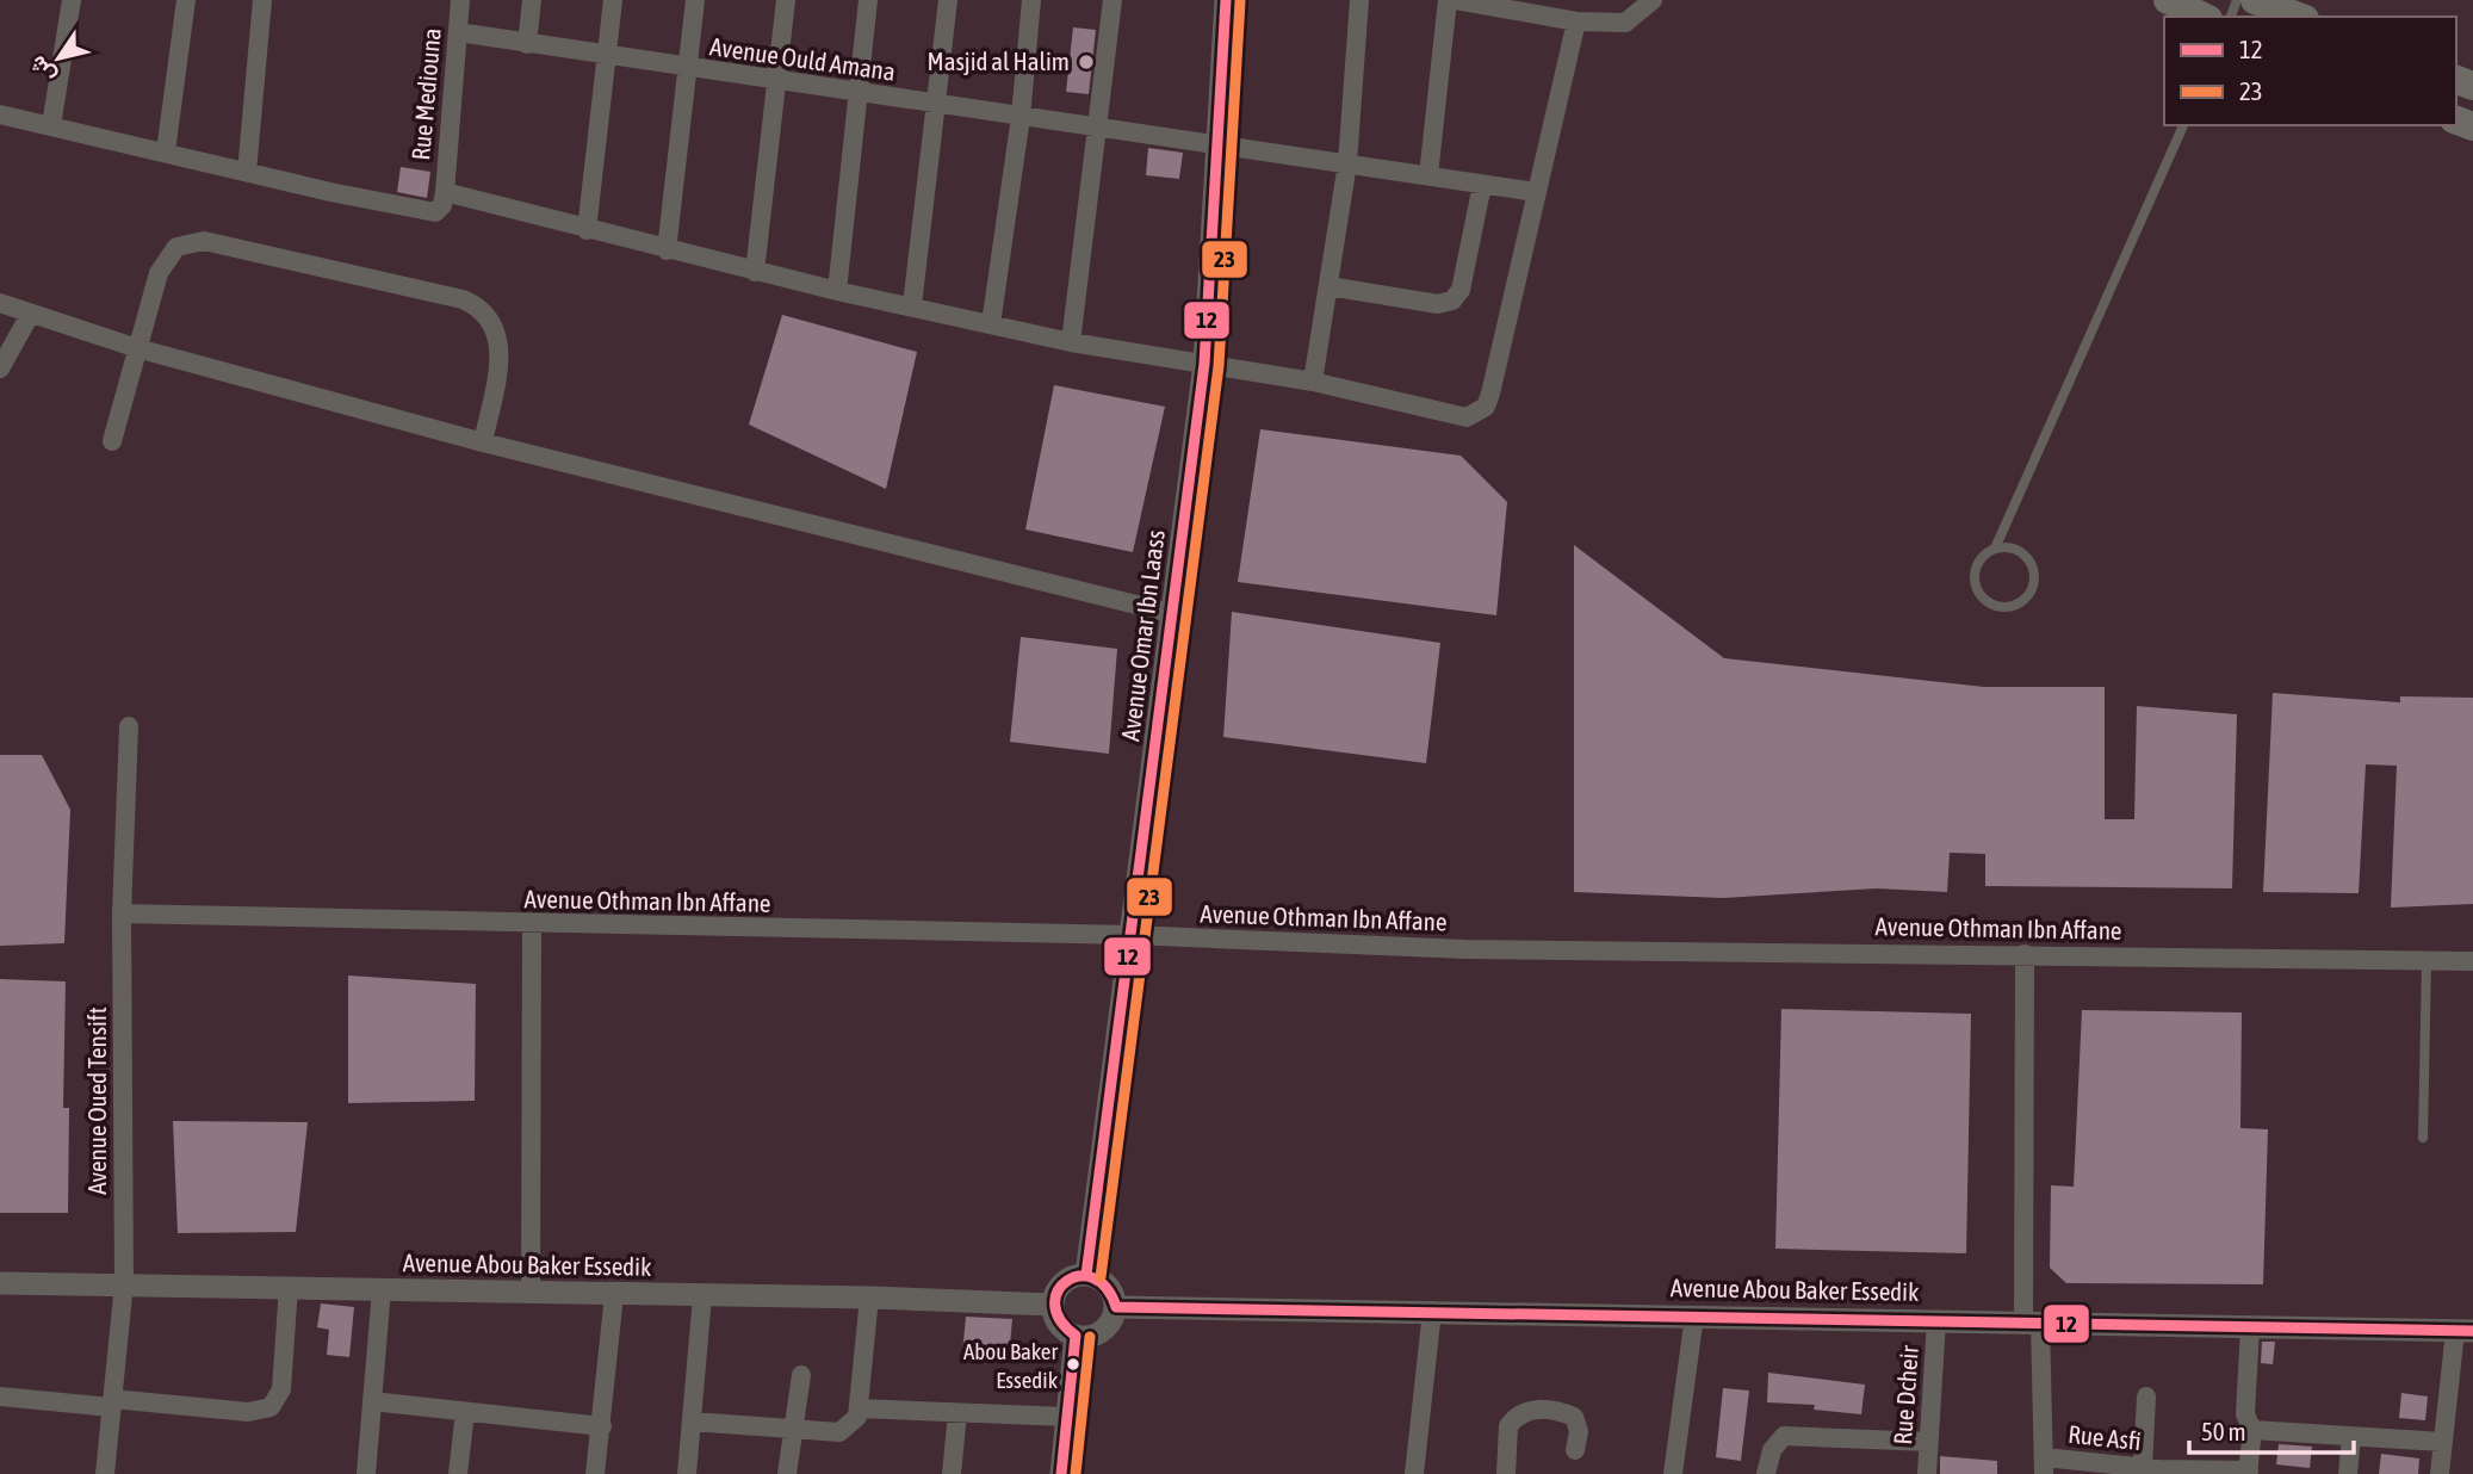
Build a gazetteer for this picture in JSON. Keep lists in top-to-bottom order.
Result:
{
  "streets": {
    "street": [
      "Avenue Ould Amana",
      "Rue Mediouna",
      "Avenue Omar Ibn Laass",
      "Avenue Othman Ibn Affane",
      "Avenue Oued Tensift",
      "Avenue Abou Baker Essedik",
      "Rue Dcheir",
      "Rue Asfi"
    ]
  },
  "crossings": [
    ["Avenue Ould Amana", "Rue Mediouna"],
    ["Avenue Ould Amana", "Avenue Omar Ibn Laass"],
    ["Avenue Omar Ibn Laass", "Avenue Othman Ibn Affane"],
    ["Avenue Omar Ibn Laass", "Avenue Abou Baker Essedik"],
    ["Avenue Othman Ibn Affane", "Avenue Oued Tensift"],
    ["Avenue Oued Tensift", "Avenue Abou Baker Essedik"],
    ["Avenue Abou Baker Essedik", "Rue Dcheir"]
  ],
  "places": ["Masjid al Halim", "Abou Baker Essedik"],
  "lines": ["transit line 12", "transit line 23"],
  "legend": ["12", "23"],
  "scale_bar": "50 m",
  "north": "bottom left"
}
